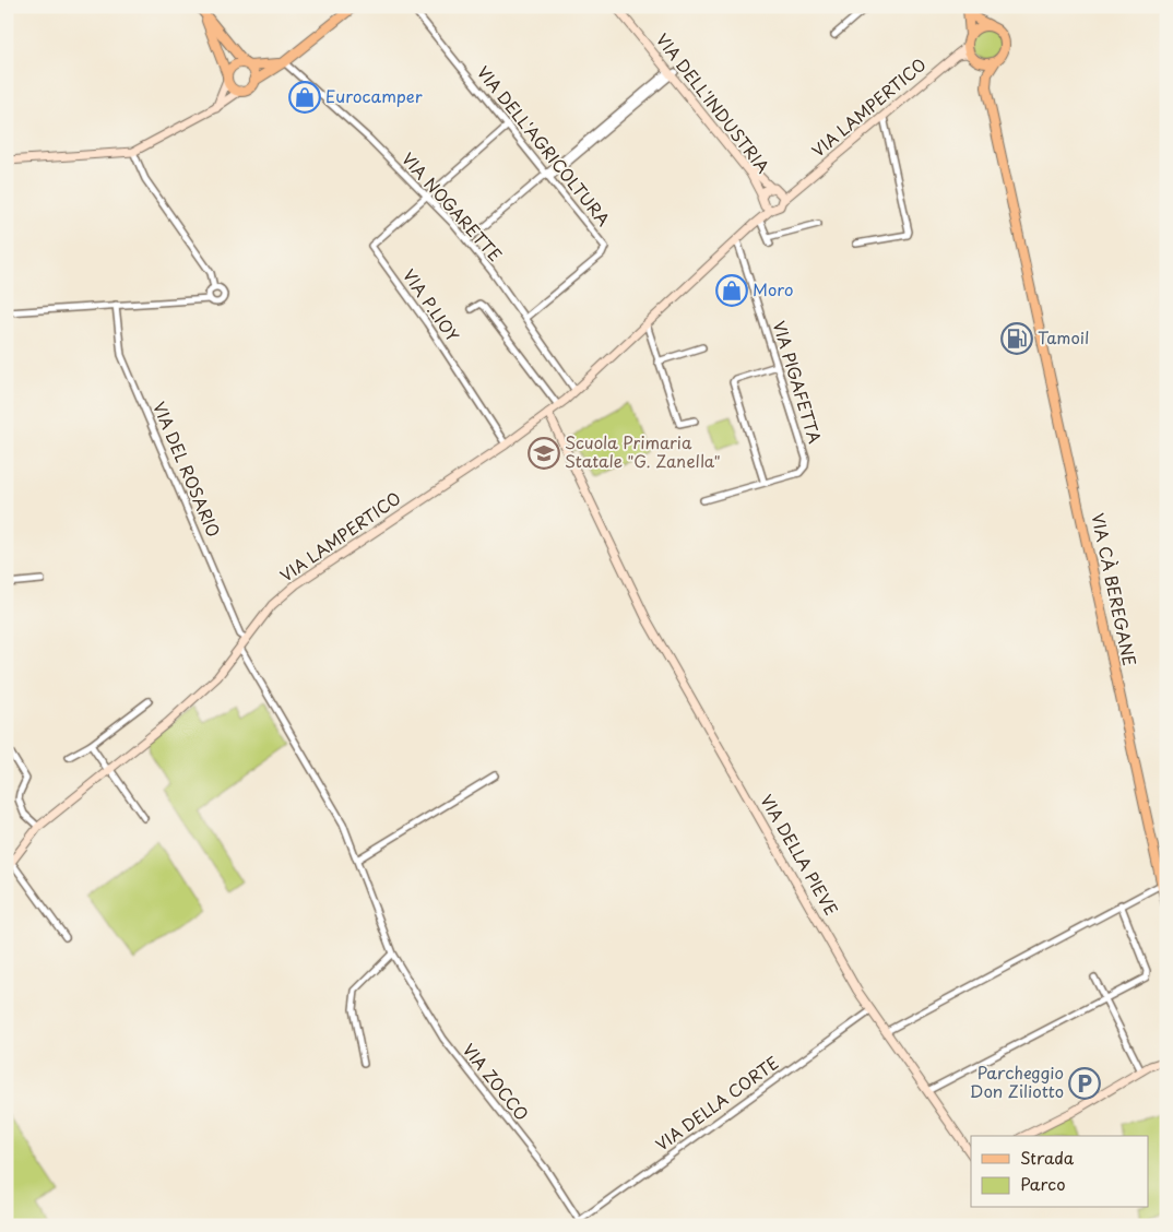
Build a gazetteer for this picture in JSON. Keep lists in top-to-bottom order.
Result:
{
  "streets": {
    "main road": ["VIA CÀ BEREGANE"],
    "street": [
      "VIA DELL'INDUSTRIA",
      "VIA LAMPERTICO",
      "VIA DELL'AGRICOLTURA",
      "VIA NOGARETTE",
      "VIA P.LIOY",
      "VIA PIGAFETTA",
      "VIA DEL ROSARIO",
      "VIA DELLA PIEVE",
      "VIA ZOCCO",
      "VIA DELLA CORTE"
    ]
  },
  "crossings": [
    ["VIA DELL'INDUSTRIA", "VIA LAMPERTICO"],
    ["VIA LAMPERTICO", "VIA NOGARETTE"],
    ["VIA LAMPERTICO", "VIA P.LIOY"],
    ["VIA LAMPERTICO", "VIA PIGAFETTA"],
    ["VIA LAMPERTICO", "VIA DEL ROSARIO"],
    ["VIA LAMPERTICO", "VIA CÀ BEREGANE"],
    ["VIA LAMPERTICO", "VIA DELLA PIEVE"],
    ["VIA LAMPERTICO", "VIA ZOCCO"],
    ["VIA DELL'AGRICOLTURA", "VIA NOGARETTE"],
    ["VIA NOGARETTE", "VIA P.LIOY"],
    ["VIA DELLA PIEVE", "VIA DELLA CORTE"],
    ["VIA ZOCCO", "VIA DELLA CORTE"]
  ],
  "places": {
    "shop": ["Eurocamper", "Moro"],
    "fuel station": ["Tamoil"],
    "school or university": ["Scuola Primaria Statale \"G. Zanella\""],
    "parking": ["Parcheggio Don Ziliotto"]
  },
  "legend": ["Strada", "Parco"]
}
